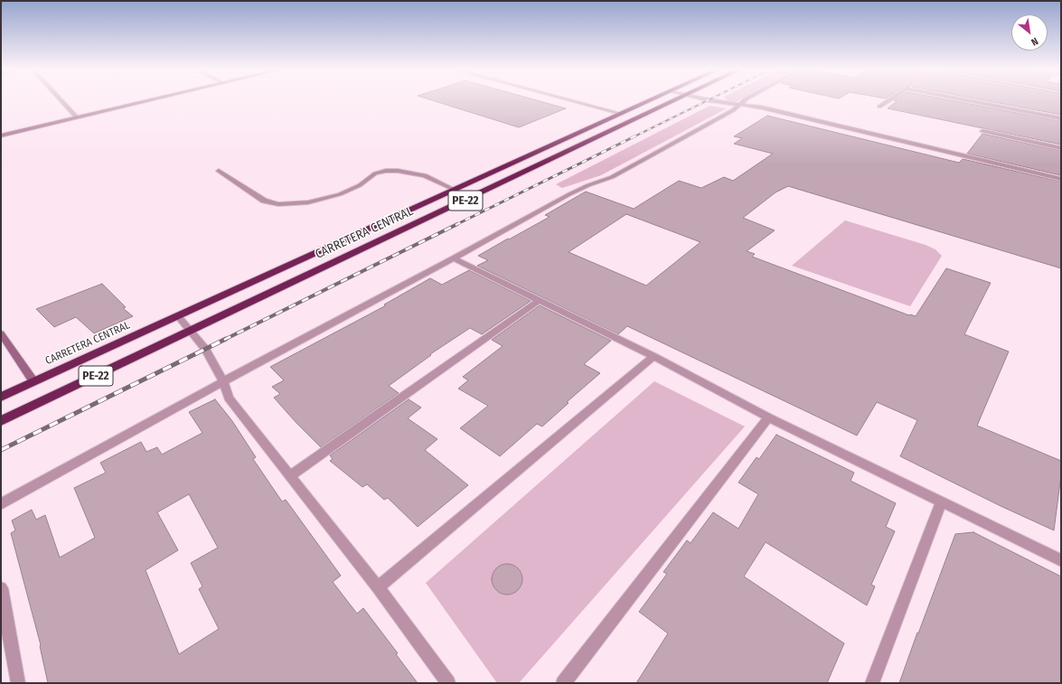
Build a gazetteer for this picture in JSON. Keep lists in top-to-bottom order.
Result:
{
  "streets": {
    "highway": ["PE-22", "CARRETERA CENTRAL"]
  },
  "north": "bottom right"
}
